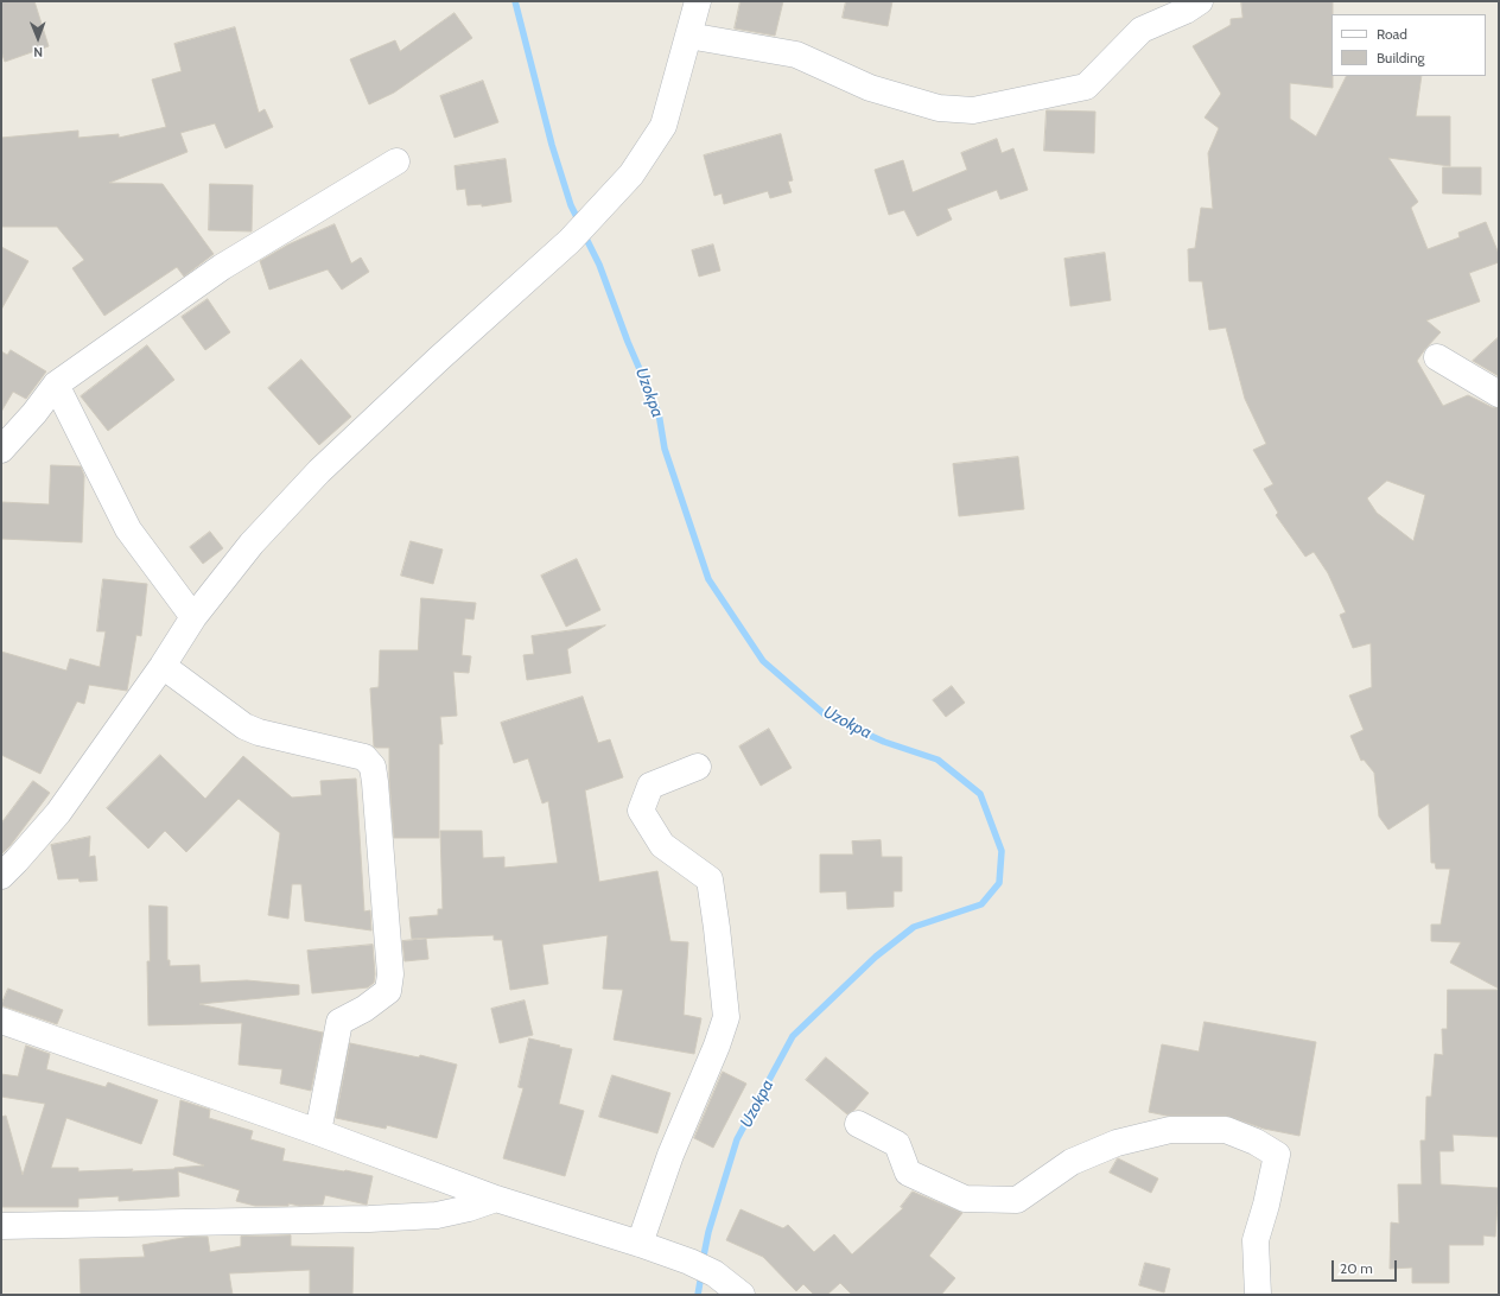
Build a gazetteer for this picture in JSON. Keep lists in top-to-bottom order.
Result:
{
  "water": ["Uzokpa"],
  "legend": ["Road", "Building"],
  "scale_bar": "20 m",
  "north": "bottom"
}
